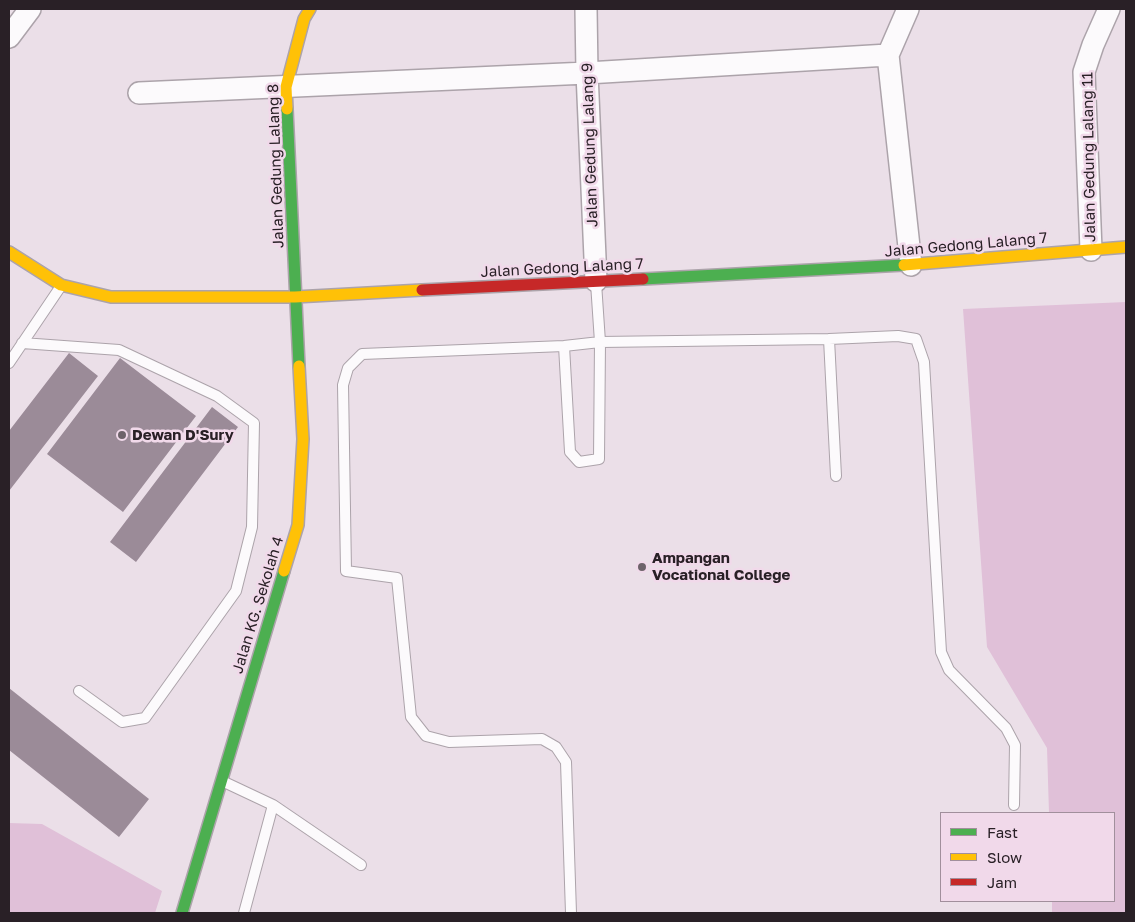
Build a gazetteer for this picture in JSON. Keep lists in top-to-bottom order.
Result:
{
  "streets": {
    "street": [
      "Jalan Gedung Lalang 9",
      "Jalan Gedung Lalang 11",
      "Jalan Gedung Lalang 8",
      "Jalan Gedong Lalang 7",
      "Jalan KG. Sekolah 4"
    ]
  },
  "crossings": [
    ["Jalan Gedung Lalang 9", "Jalan Gedong Lalang 7"],
    ["Jalan Gedung Lalang 11", "Jalan Gedong Lalang 7"],
    ["Jalan Gedung Lalang 8", "Jalan Gedong Lalang 7"],
    ["Jalan Gedung Lalang 8", "Jalan KG. Sekolah 4"],
    ["Jalan Gedong Lalang 7", "Jalan KG. Sekolah 4"]
  ],
  "places": ["Dewan D'Sury", "Ampangan Vocational College"],
  "legend": ["Fast", "Slow", "Jam"]
}
